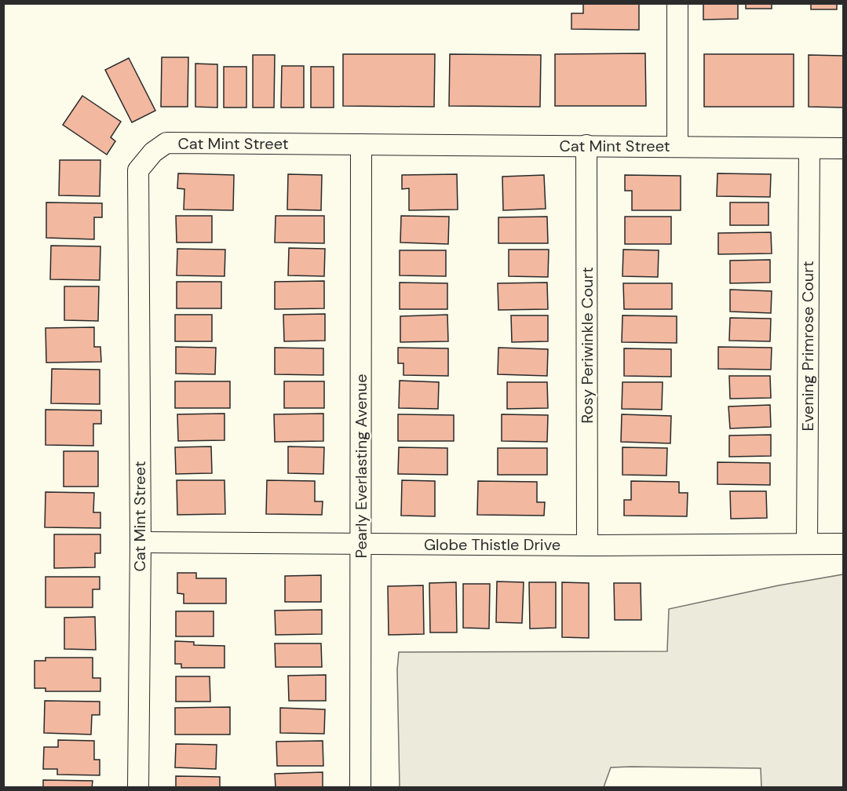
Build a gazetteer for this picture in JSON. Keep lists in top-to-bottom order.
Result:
{
  "streets": {
    "street": [
      "Cat Mint Street",
      "Rosy Periwinkle Court",
      "Evening Primrose Court",
      "Pearly Everlasting Avenue",
      "Globe Thistle Drive"
    ]
  },
  "crossings": [
    ["Cat Mint Street", "Rosy Periwinkle Court"],
    ["Cat Mint Street", "Evening Primrose Court"],
    ["Cat Mint Street", "Pearly Everlasting Avenue"],
    ["Cat Mint Street", "Globe Thistle Drive"],
    ["Rosy Periwinkle Court", "Globe Thistle Drive"],
    ["Evening Primrose Court", "Globe Thistle Drive"],
    ["Pearly Everlasting Avenue", "Globe Thistle Drive"]
  ]
}
